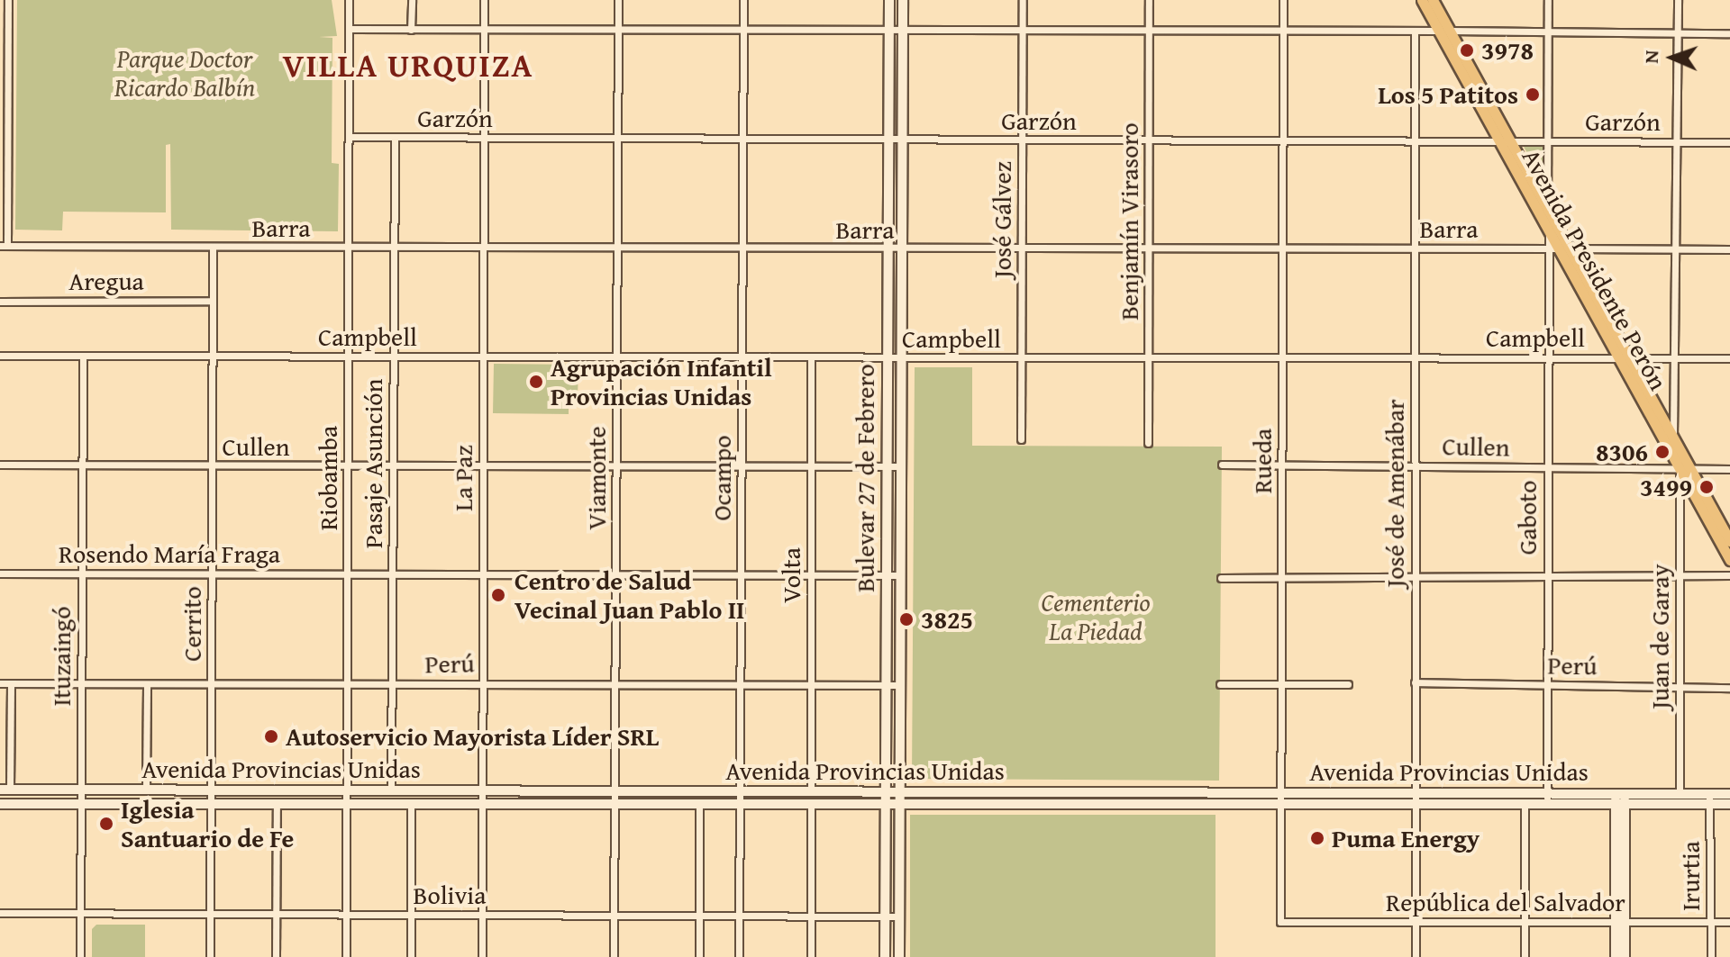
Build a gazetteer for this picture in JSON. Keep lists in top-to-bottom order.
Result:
{
  "streets": {
    "main road": ["Avenida Presidente Perón", "Bulevar 27 de Febrero", "Avenida Provincias Unidas"],
    "street": [
      "Garzón",
      "José Gálvez",
      "Benjamín Virasoro",
      "Barra",
      "Aregua",
      "Campbell",
      "Cullen",
      "Rueda",
      "Pasaje Asunción",
      "Riobamba",
      "La Paz",
      "Viamonte",
      "Ocampo",
      "José de Amenábar",
      "Gaboto",
      "Rosendo María Fraga",
      "Volta",
      "Cerrito",
      "Juan de Garay",
      "Ituzaingó",
      "Perú",
      "Irurtia",
      "Bolivia",
      "República del Salvador"
    ]
  },
  "crossings": [
    ["Garzón", "José Gálvez"],
    ["Garzón", "Benjamín Virasoro"],
    ["Garzón", "Avenida Presidente Perón"],
    ["Garzón", "Rueda"],
    ["Garzón", "Pasaje Asunción"],
    ["Garzón", "Riobamba"],
    ["Garzón", "La Paz"],
    ["Garzón", "Viamonte"],
    ["Garzón", "Ocampo"],
    ["Garzón", "Bulevar 27 de Febrero"],
    ["Garzón", "José de Amenábar"],
    ["José Gálvez", "Barra"],
    ["José Gálvez", "Campbell"],
    ["Benjamín Virasoro", "Barra"],
    ["Benjamín Virasoro", "Campbell"],
    ["Barra", "Avenida Presidente Perón"],
    ["Barra", "Rueda"],
    ["Barra", "Pasaje Asunción"],
    ["Barra", "Riobamba"],
    ["Barra", "La Paz"],
    ["Barra", "Viamonte"],
    ["Barra", "Ocampo"],
    ["Barra", "Bulevar 27 de Febrero"],
    ["Barra", "José de Amenábar"],
    ["Barra", "Gaboto"],
    ["Barra", "Cerrito"],
    ["Avenida Presidente Perón", "Campbell"],
    ["Avenida Presidente Perón", "Cullen"],
    ["Avenida Presidente Perón", "Gaboto"],
    ["Avenida Presidente Perón", "Juan de Garay"],
    ["Aregua", "Cerrito"],
    ["Campbell", "Rueda"],
    ["Campbell", "Pasaje Asunción"],
    ["Campbell", "Riobamba"],
    ["Campbell", "La Paz"],
    ["Campbell", "Viamonte"],
    ["Campbell", "Ocampo"],
    ["Campbell", "Bulevar 27 de Febrero"],
    ["Campbell", "José de Amenábar"],
    ["Campbell", "Gaboto"],
    ["Campbell", "Volta"],
    ["Campbell", "Cerrito"],
    ["Campbell", "Ituzaingó"],
    ["Cullen", "Rueda"],
    ["Cullen", "Pasaje Asunción"],
    ["Cullen", "Riobamba"],
    ["Cullen", "La Paz"],
    ["Cullen", "Viamonte"],
    ["Cullen", "Ocampo"],
    ["Cullen", "Bulevar 27 de Febrero"],
    ["Cullen", "José de Amenábar"],
    ["Cullen", "Gaboto"],
    ["Cullen", "Volta"],
    ["Cullen", "Cerrito"],
    ["Cullen", "Juan de Garay"],
    ["Cullen", "Ituzaingó"],
    ["Rueda", "Avenida Provincias Unidas"],
    ["Rueda", "República del Salvador"],
    ["Pasaje Asunción", "Rosendo María Fraga"],
    ["Pasaje Asunción", "Perú"],
    ["Pasaje Asunción", "Avenida Provincias Unidas"],
    ["Riobamba", "Rosendo María Fraga"],
    ["Riobamba", "Perú"],
    ["Riobamba", "Avenida Provincias Unidas"],
    ["Riobamba", "Bolivia"],
    ["La Paz", "Rosendo María Fraga"],
    ["La Paz", "Perú"],
    ["La Paz", "Avenida Provincias Unidas"],
    ["La Paz", "Bolivia"],
    ["Viamonte", "Rosendo María Fraga"],
    ["Viamonte", "Perú"],
    ["Viamonte", "Avenida Provincias Unidas"],
    ["Viamonte", "Bolivia"],
    ["Ocampo", "Rosendo María Fraga"],
    ["Ocampo", "Perú"],
    ["Ocampo", "Avenida Provincias Unidas"],
    ["Ocampo", "Bolivia"],
    ["Bulevar 27 de Febrero", "Rosendo María Fraga"],
    ["Bulevar 27 de Febrero", "Perú"],
    ["Bulevar 27 de Febrero", "Avenida Provincias Unidas"],
    ["Bulevar 27 de Febrero", "Bolivia"],
    ["José de Amenábar", "Perú"],
    ["José de Amenábar", "Avenida Provincias Unidas"],
    ["José de Amenábar", "República del Salvador"],
    ["Gaboto", "Perú"],
    ["Gaboto", "Avenida Provincias Unidas"],
    ["Rosendo María Fraga", "Volta"],
    ["Rosendo María Fraga", "Cerrito"],
    ["Rosendo María Fraga", "Ituzaingó"],
    ["Volta", "Perú"],
    ["Volta", "Avenida Provincias Unidas"],
    ["Cerrito", "Perú"],
    ["Cerrito", "Avenida Provincias Unidas"],
    ["Cerrito", "Bolivia"],
    ["Juan de Garay", "Perú"],
    ["Juan de Garay", "Avenida Provincias Unidas"],
    ["Ituzaingó", "Perú"],
    ["Ituzaingó", "Avenida Provincias Unidas"],
    ["Ituzaingó", "Bolivia"],
    ["Avenida Provincias Unidas", "Irurtia"],
    ["Irurtia", "República del Salvador"]
  ],
  "districts": ["VILLA URQUIZA"],
  "parks": ["Parque Doctor Ricardo Balbín", "Cementerio La Piedad"],
  "places": [
    "3978",
    "Los 5 Patitos",
    "Agrupación Infantil Provincias Unidas",
    "8306",
    "3499",
    "Centro de Salud Vecinal Juan Pablo II",
    "3825",
    "Autoservicio Mayorista Líder SRL",
    "Iglesia Santuario de Fe",
    "Puma Energy"
  ],
  "north": "left"
}
